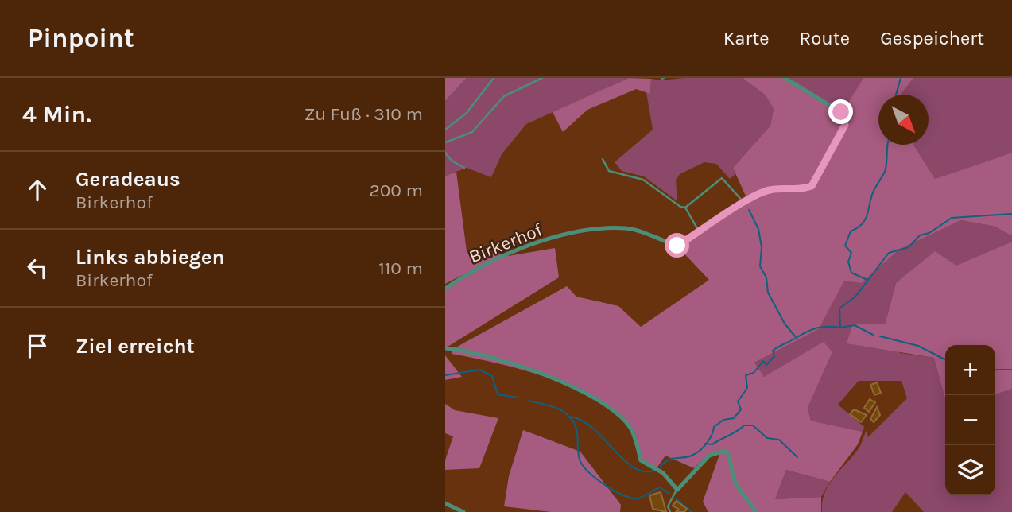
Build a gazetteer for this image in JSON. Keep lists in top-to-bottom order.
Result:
{
  "streets": {
    "street": ["Birkerhof"]
  },
  "north": "bottom right",
  "page": {
    "header": "Pinpoint",
    "nav": ["Karte", "Route", "Gespeichert"],
    "heading": ["4 Min.", "Zu Fuß · 310 m"],
    "list": [
      ["Geradeaus", "Birkerhof", "200 m"],
      ["Links abbiegen", "Birkerhof", "110 m"],
      "Ziel erreicht"
    ],
    "map_buttons": ["+", "−"]
  }
}
